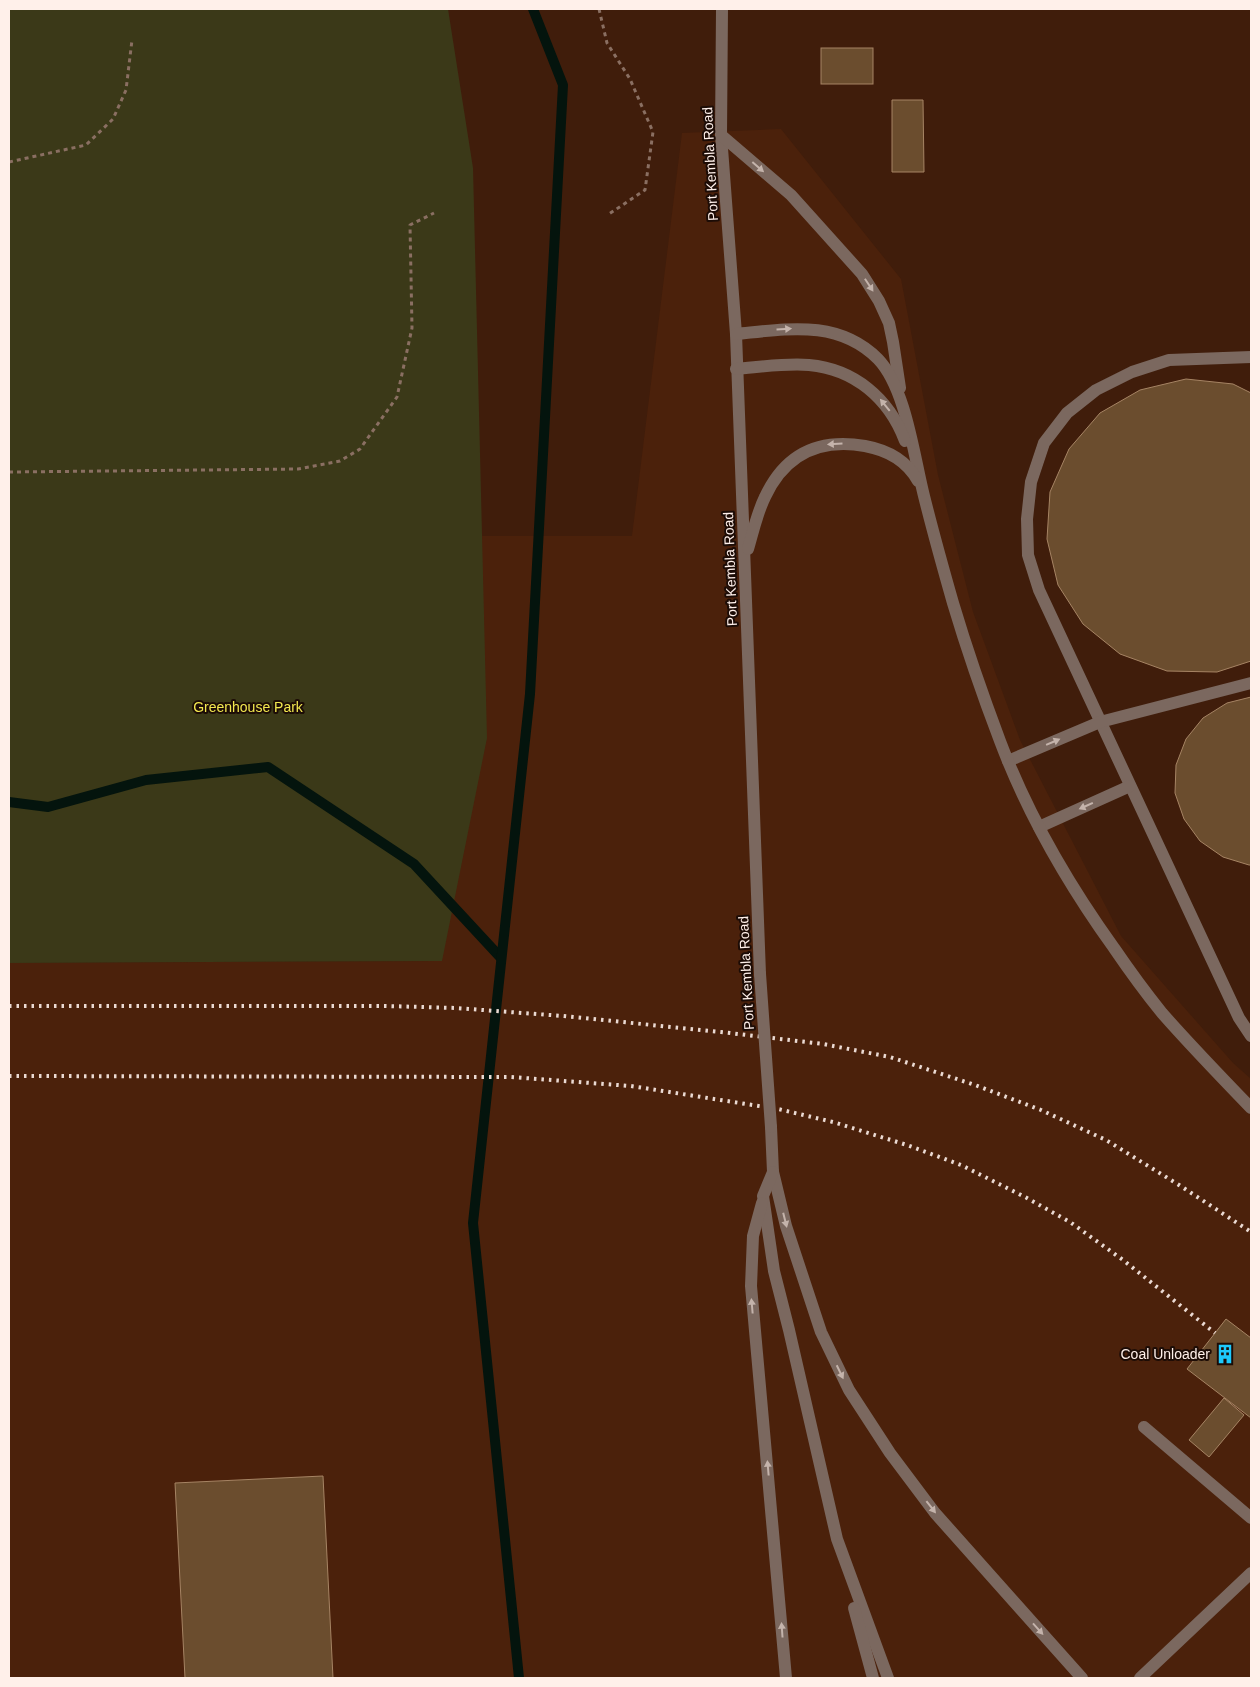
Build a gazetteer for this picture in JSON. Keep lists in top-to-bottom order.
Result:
{
  "streets": {
    "street": ["Port Kembla Road"]
  },
  "parks": ["Greenhouse Park"],
  "places": {
    "building": ["Coal Unloader"]
  }
}
